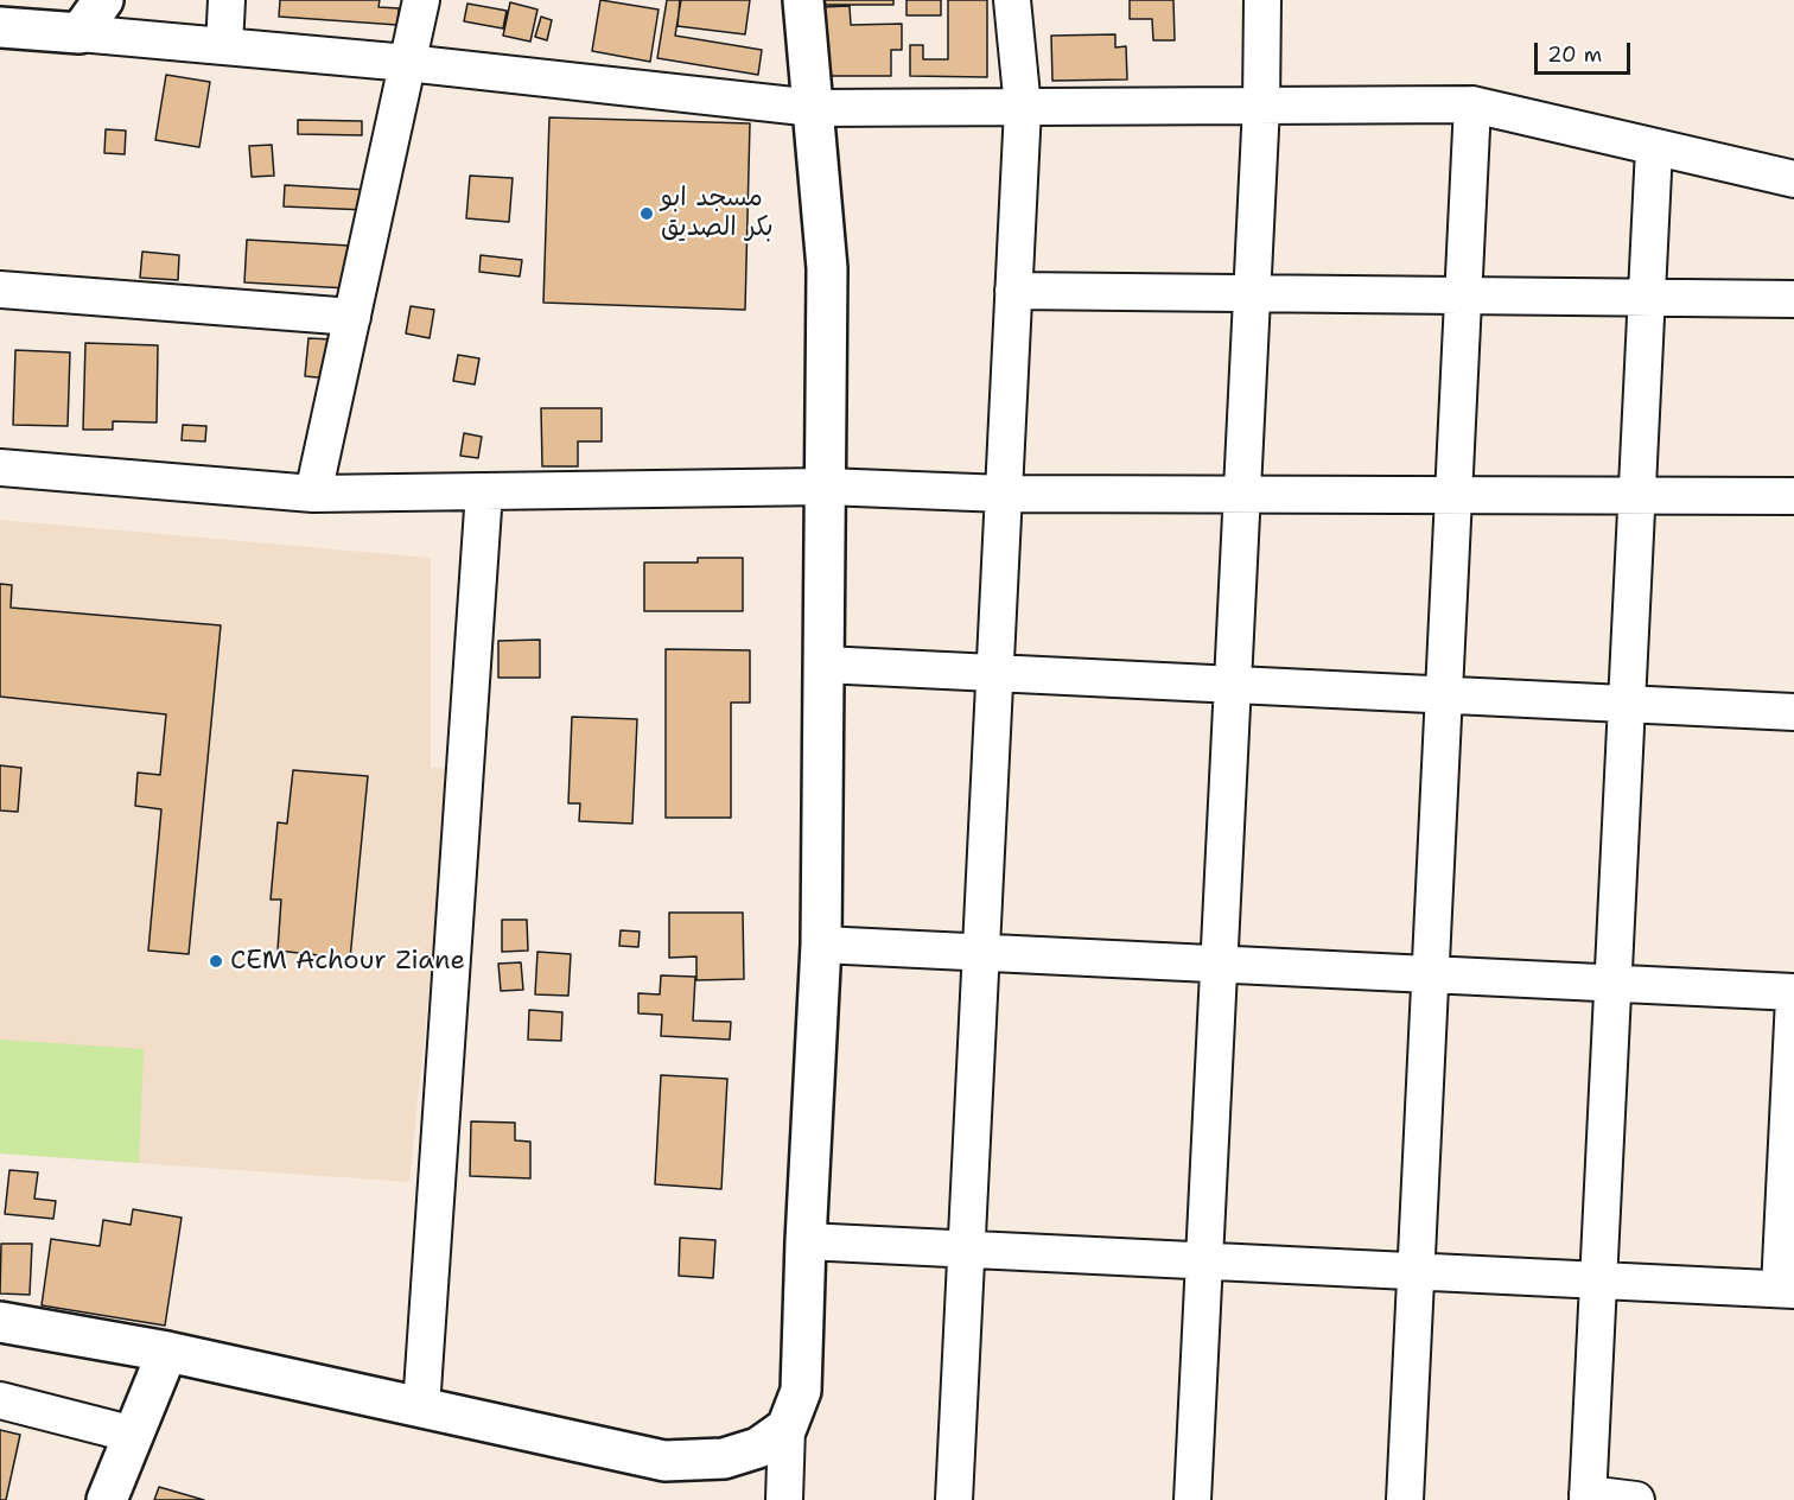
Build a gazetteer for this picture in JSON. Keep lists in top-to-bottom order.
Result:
{
  "places": ["مسجد ابو بكر الصديق", "CEM Achour Ziane"],
  "scale_bar": "20 m"
}
